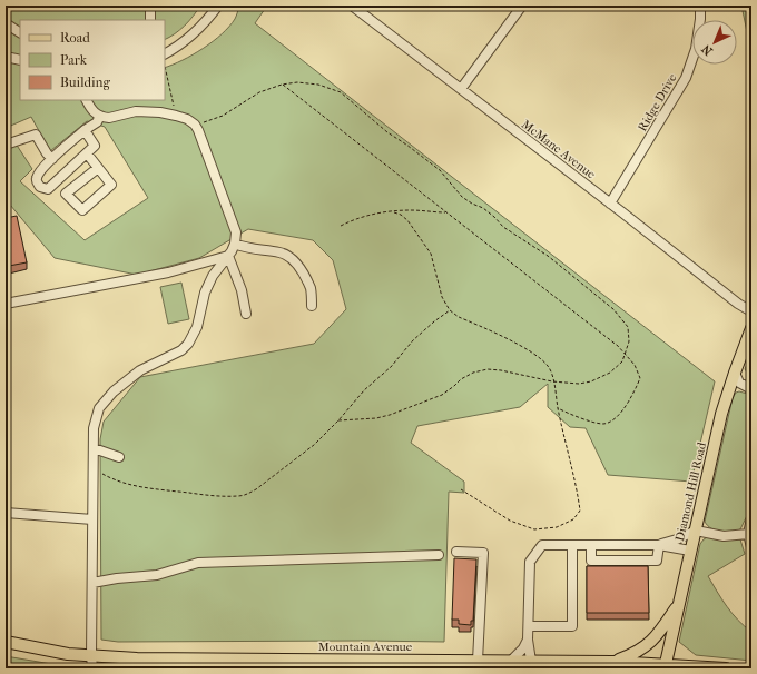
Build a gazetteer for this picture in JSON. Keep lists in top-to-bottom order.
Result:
{
  "streets": {
    "main road": ["Diamond Hill Road", "Mountain Avenue"],
    "street": ["Ridge Drive", "McMane Avenue"]
  },
  "crossings": [
    ["Ridge Drive", "McMane Avenue"],
    ["Diamond Hill Road", "Mountain Avenue"]
  ],
  "legend": ["Road", "Park", "Building"],
  "north": "bottom left"
}
